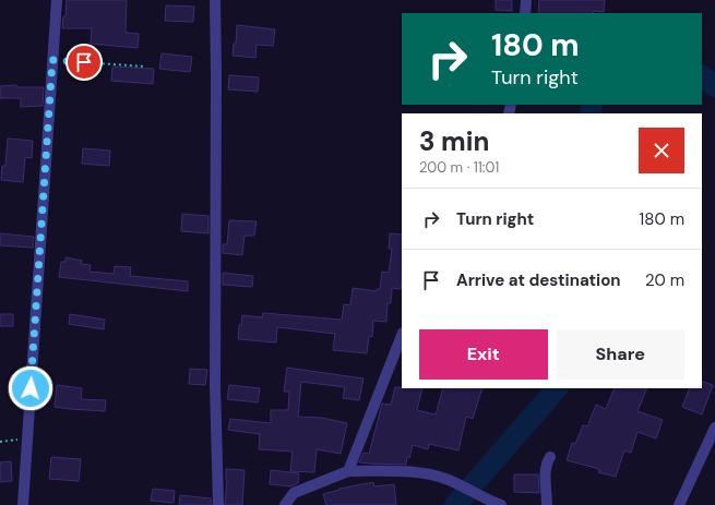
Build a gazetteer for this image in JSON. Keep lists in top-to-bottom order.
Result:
{
  "page": {
    "turn": ["180 m", "Turn right"],
    "heading": ["3 min", "200 m · 11:01"],
    "list": [
      {
        "name": "Turn right",
        "value": "180 m"
      },
      {
        "name": "Arrive at destination",
        "value": "20 m"
      }
    ],
    "buttons": ["Exit", "Share"]
  }
}
